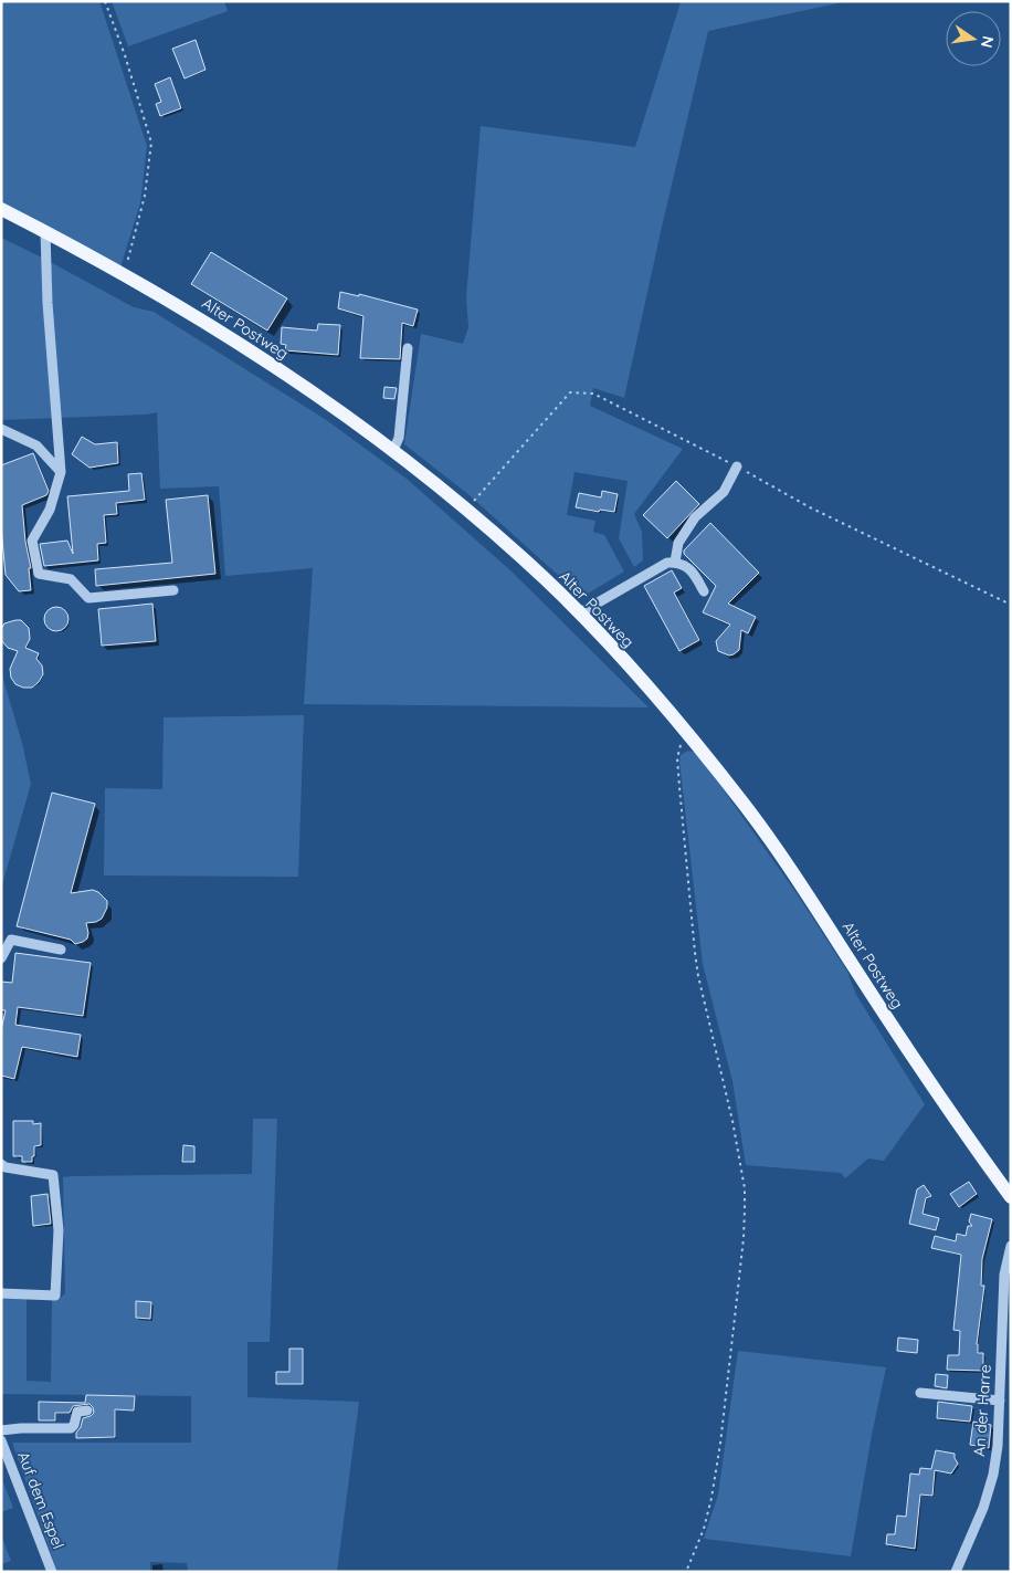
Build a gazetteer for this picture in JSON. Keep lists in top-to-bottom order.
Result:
{
  "streets": {
    "main road": ["Alter Postweg"],
    "street": ["An der Harre", "Auf dem Espel"]
  },
  "north": "right"
}
